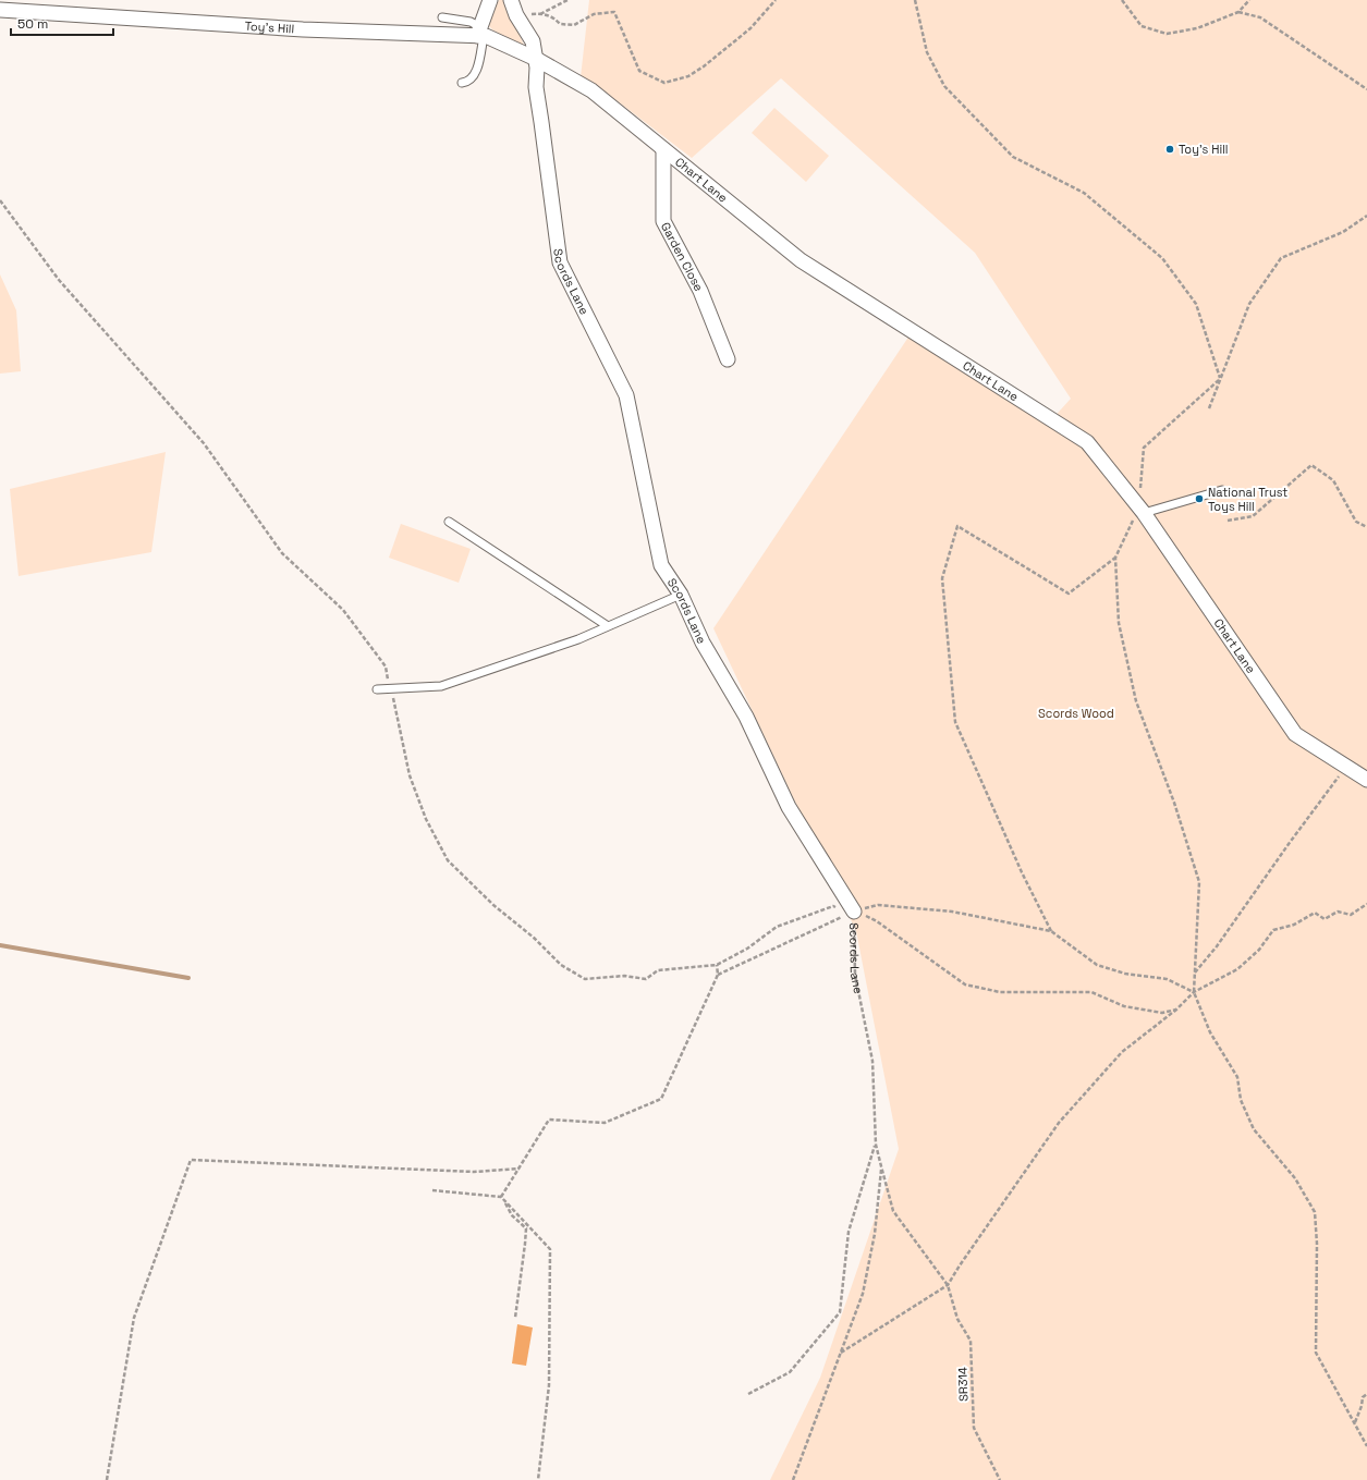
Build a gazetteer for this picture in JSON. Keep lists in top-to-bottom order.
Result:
{
  "streets": {
    "street": [
      "Toy's Hill",
      "Chart Lane",
      "Garden Close",
      "Scords Lane"
    ],
    "path": ["SR314"]
  },
  "crossings": [
    ["Toy's Hill", "Chart Lane"],
    ["Toy's Hill", "Scords Lane"],
    ["Chart Lane", "Garden Close"],
    ["Chart Lane", "Scords Lane"]
  ],
  "parks": ["Scords Wood"],
  "places": ["Toy's Hill", "National Trust Toys Hill"],
  "scale_bar": "50 m"
}
